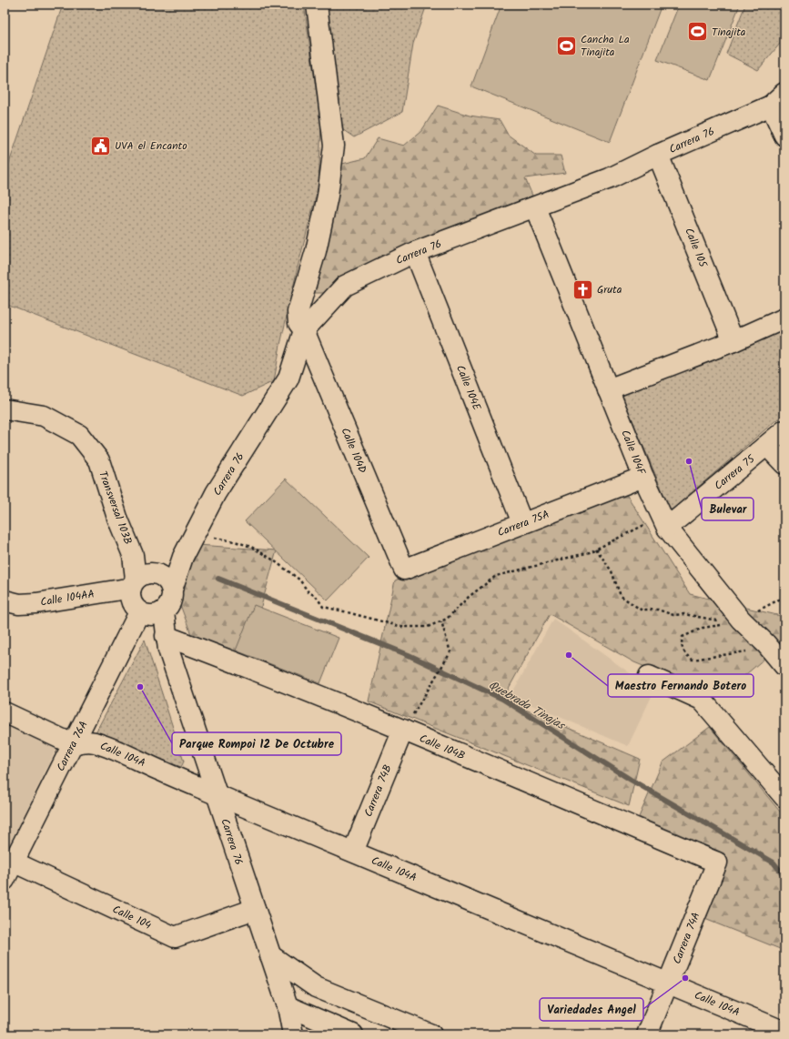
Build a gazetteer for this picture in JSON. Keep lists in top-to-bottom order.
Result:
{
  "streets": {
    "street": [
      "Carrera 76",
      "Calle 105",
      "Calle 104E",
      "Calle 104D",
      "Calle 104F",
      "Carrera 75",
      "Transversal 103B",
      "Carrera 75A",
      "Calle 104AA",
      "Carrera 76A",
      "Calle 104B",
      "Calle 104A",
      "Carrera 74B",
      "Calle 104",
      "Carrera 74A"
    ]
  },
  "crossings": [
    ["Carrera 76", "Calle 105"],
    ["Carrera 76", "Calle 104E"],
    ["Carrera 76", "Calle 104D"],
    ["Carrera 76", "Calle 104F"],
    ["Carrera 76", "Transversal 103B"],
    ["Carrera 76", "Calle 104AA"],
    ["Carrera 76", "Carrera 76A"],
    ["Carrera 76", "Calle 104B"],
    ["Carrera 76", "Calle 104A"],
    ["Carrera 76", "Calle 104"],
    ["Calle 104E", "Carrera 75A"],
    ["Calle 104D", "Carrera 75A"],
    ["Calle 104F", "Carrera 75"],
    ["Calle 104F", "Carrera 75A"],
    ["Transversal 103B", "Calle 104AA"],
    ["Transversal 103B", "Carrera 76A"],
    ["Calle 104AA", "Carrera 76A"],
    ["Carrera 76A", "Calle 104A"],
    ["Carrera 76A", "Calle 104"],
    ["Calle 104B", "Carrera 74B"],
    ["Calle 104B", "Carrera 74A"],
    ["Calle 104A", "Carrera 74B"],
    ["Calle 104A", "Carrera 74A"]
  ],
  "water": ["Quebrada Tinajas"],
  "places": {
    "sports": ["Tinajita", "Cancha La Tinajita"],
    "public building": ["UVA el Encanto"],
    "church": ["Gruta"],
    "other": [
      "Bulevar",
      "Maestro Fernando Botero",
      "Parque Rompoi 12 De Octubre",
      "Variedades Angel"
    ]
  }
}
